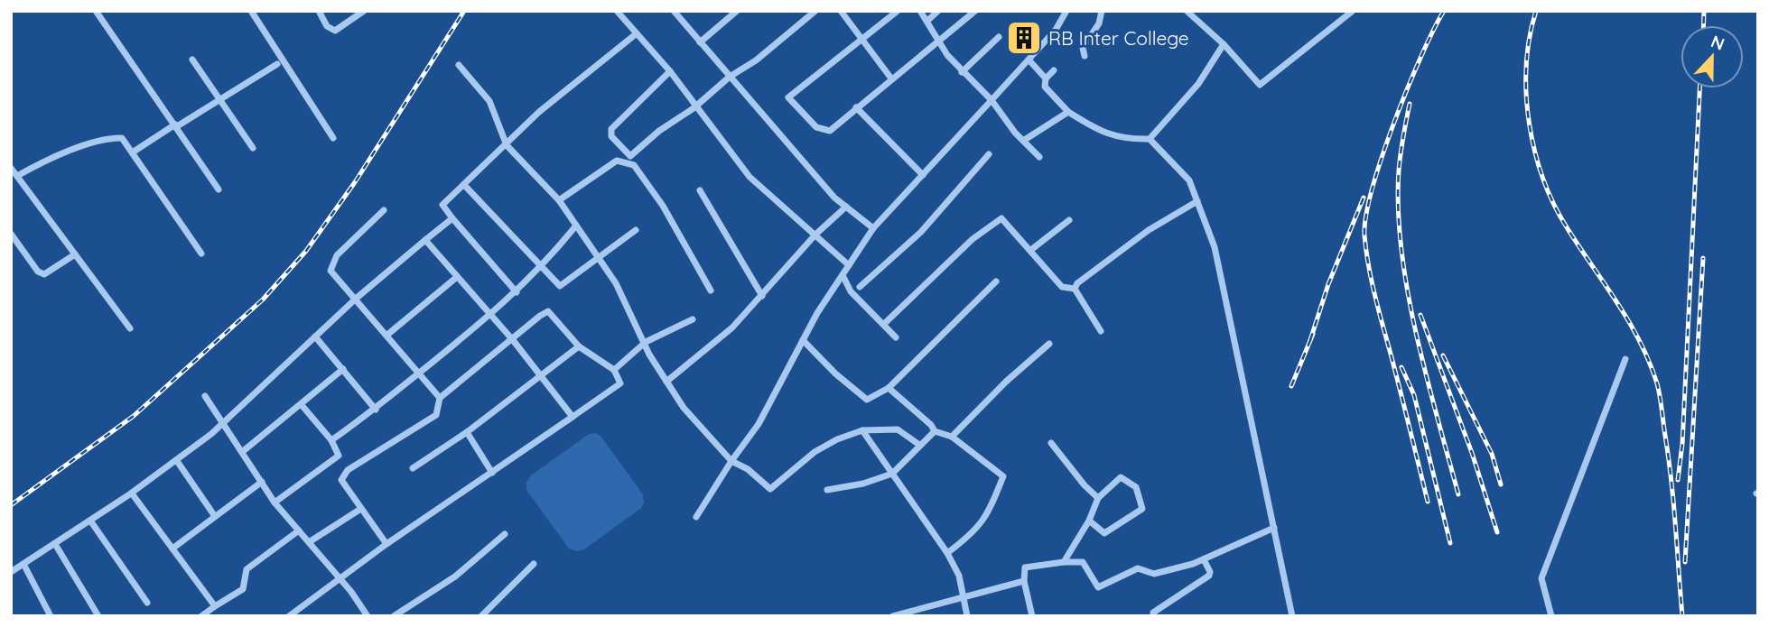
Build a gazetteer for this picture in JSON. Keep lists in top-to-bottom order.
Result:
{
  "places": {
    "building": ["RB Inter College"]
  },
  "north": "top"
}
